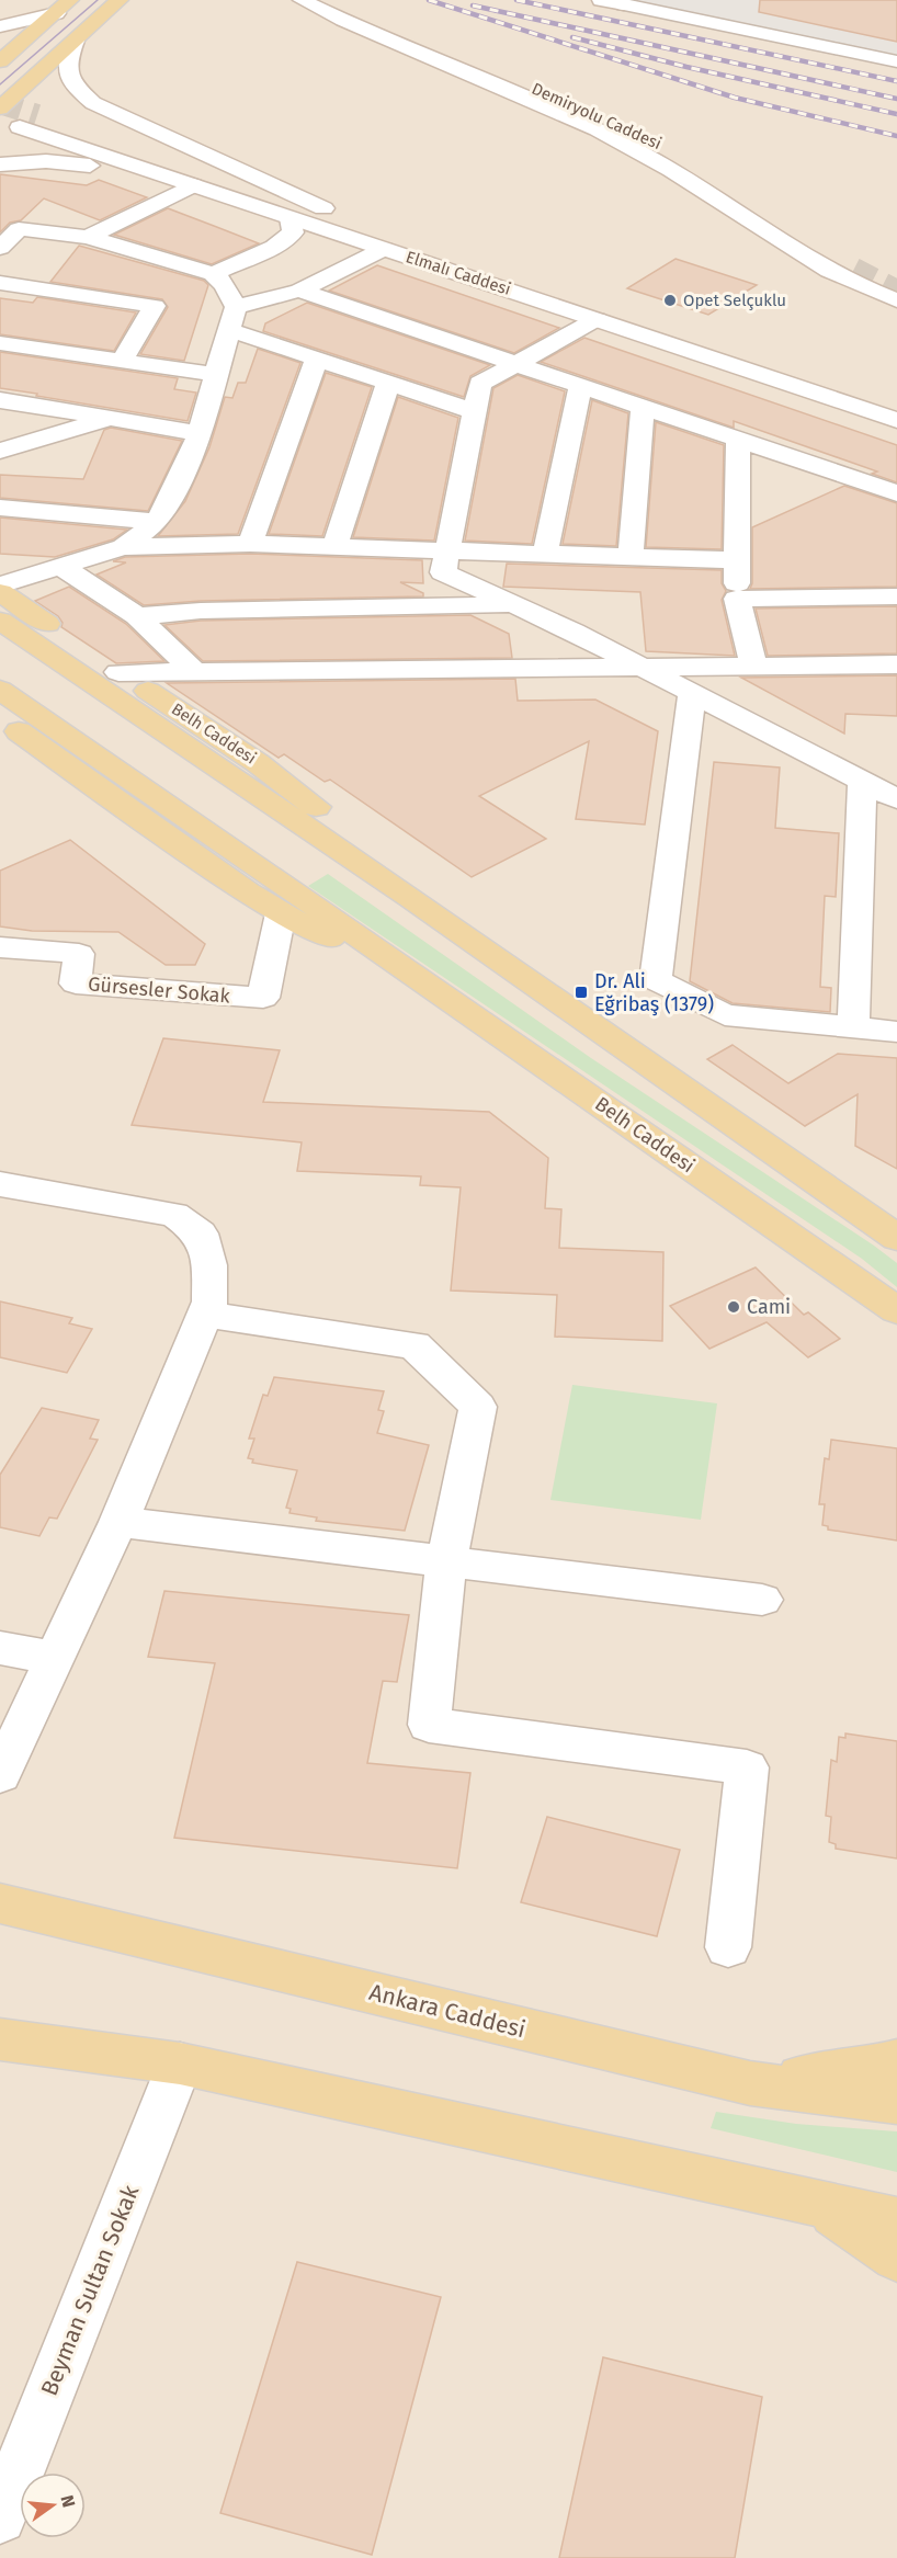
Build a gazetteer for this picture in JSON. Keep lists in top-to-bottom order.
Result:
{
  "streets": {
    "main road": ["Belh Caddesi", "Ankara Caddesi"],
    "street": [
      "Demiryolu Caddesi",
      "Elmalı Caddesi",
      "Gürsesler Sokak",
      "Beyman Sultan Sokak"
    ]
  },
  "crossings": [
    ["Belh Caddesi", "Gürsesler Sokak"]
  ],
  "places": {
    "other": ["Opet Selçuklu", "Cami"],
    "transit": ["Dr. Ali Eğribaş (1379)"]
  },
  "north": "right"
}
